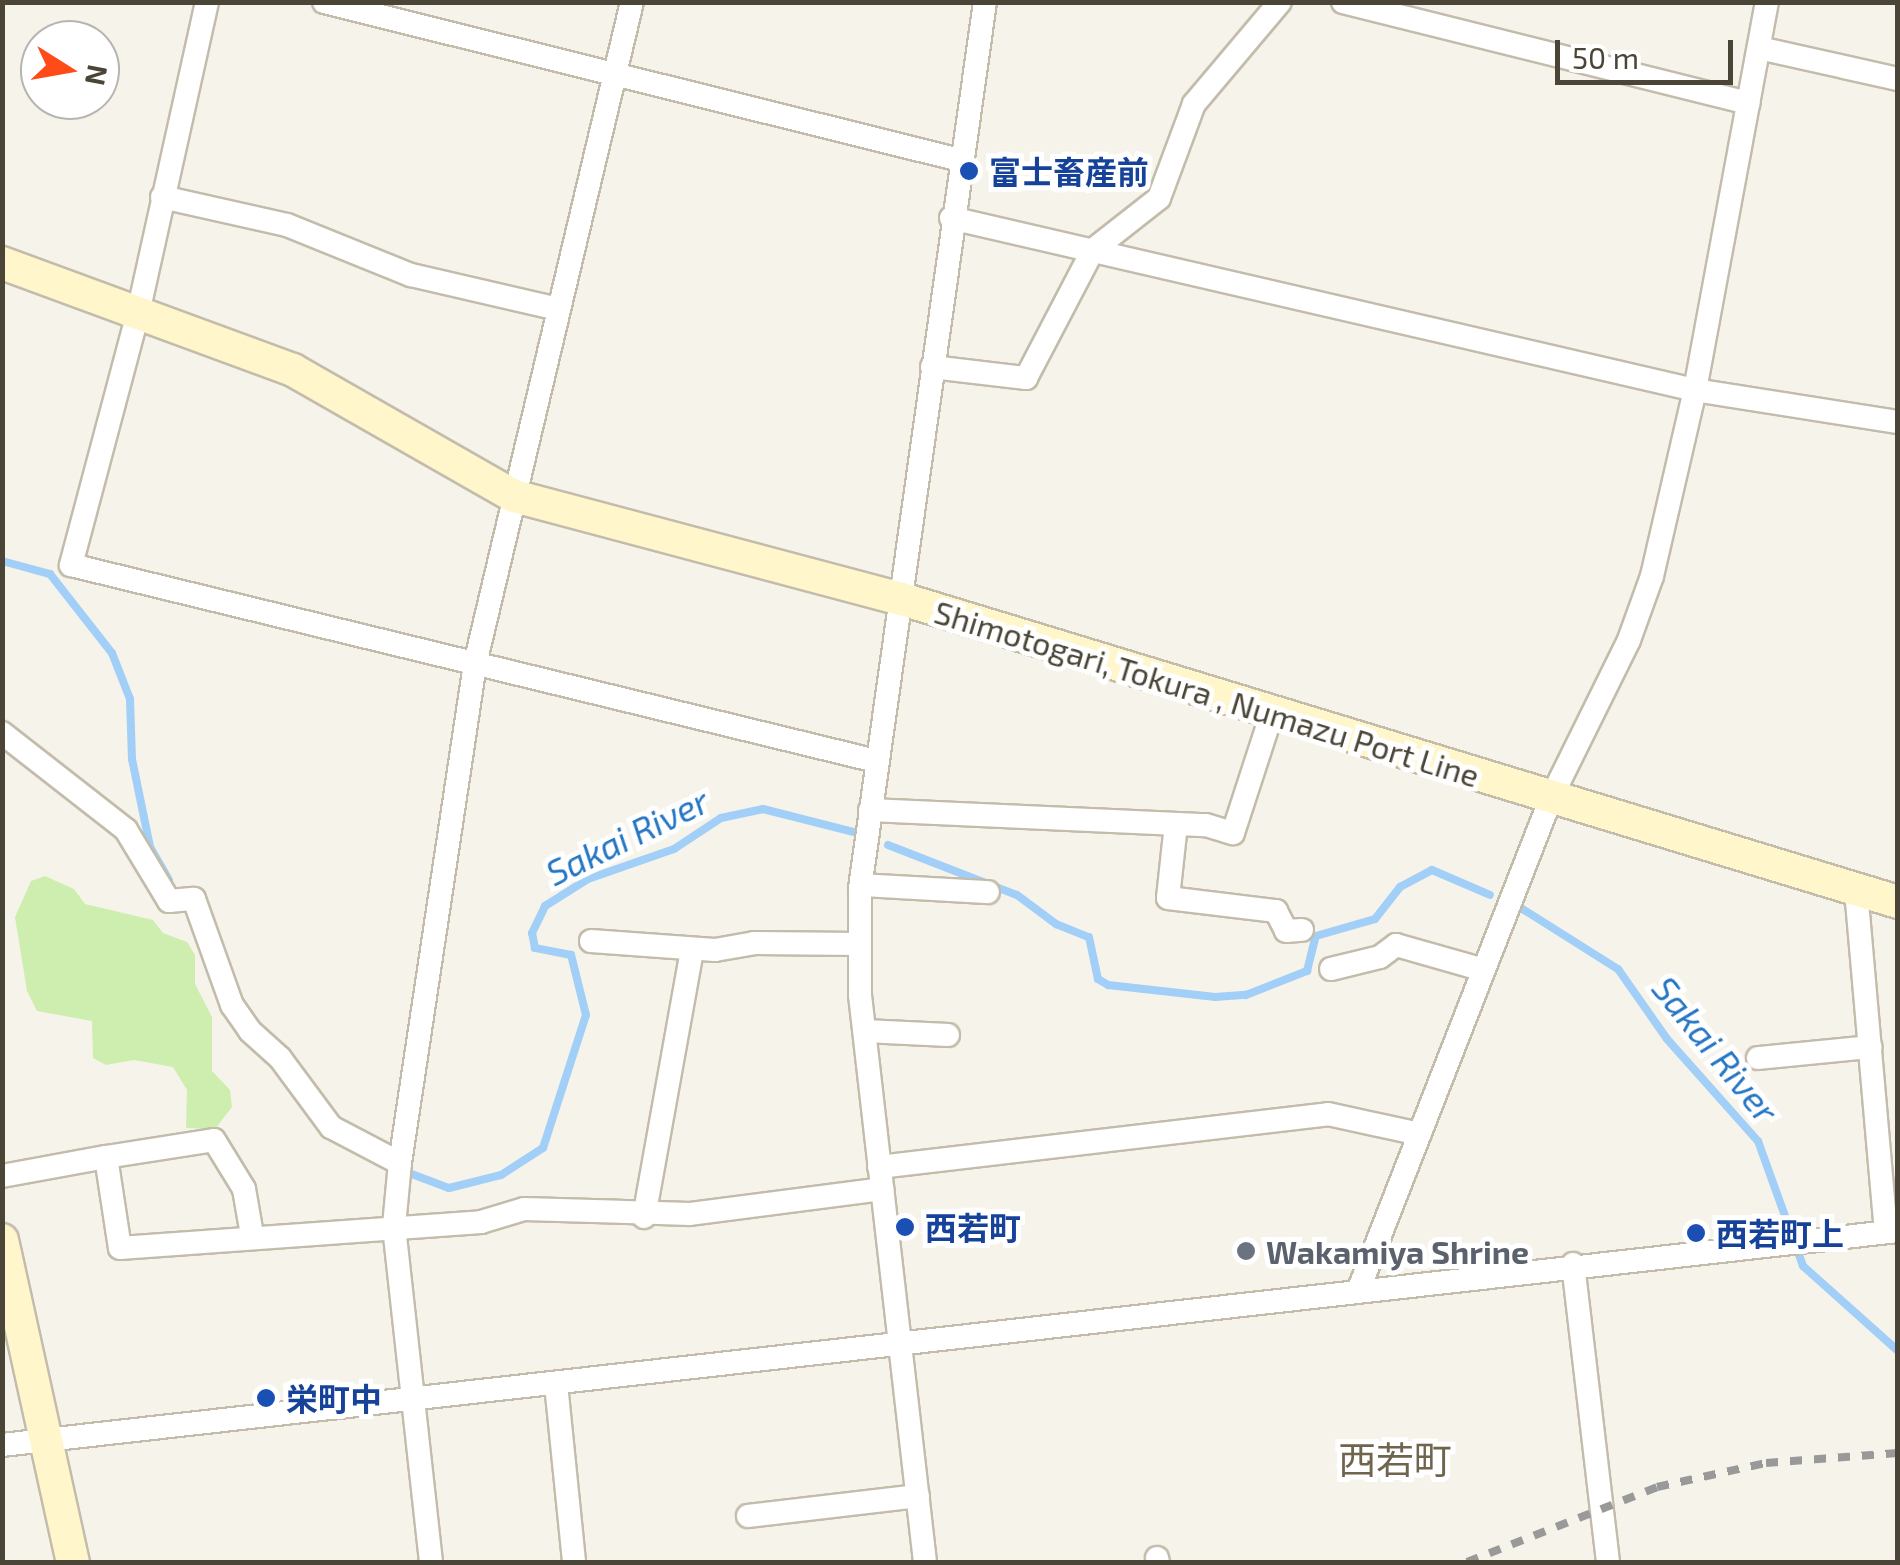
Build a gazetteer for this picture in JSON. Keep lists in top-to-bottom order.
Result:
{
  "streets": {
    "main road": ["Shimotogari, Tokura , Numazu Port Line"]
  },
  "districts": ["西若町"],
  "water": ["Sakai River"],
  "places": [
    "富士畜産前",
    "西若町",
    "西若町上",
    "Wakamiya Shrine",
    "栄町中"
  ],
  "scale_bar": "50 m",
  "north": "right"
}
